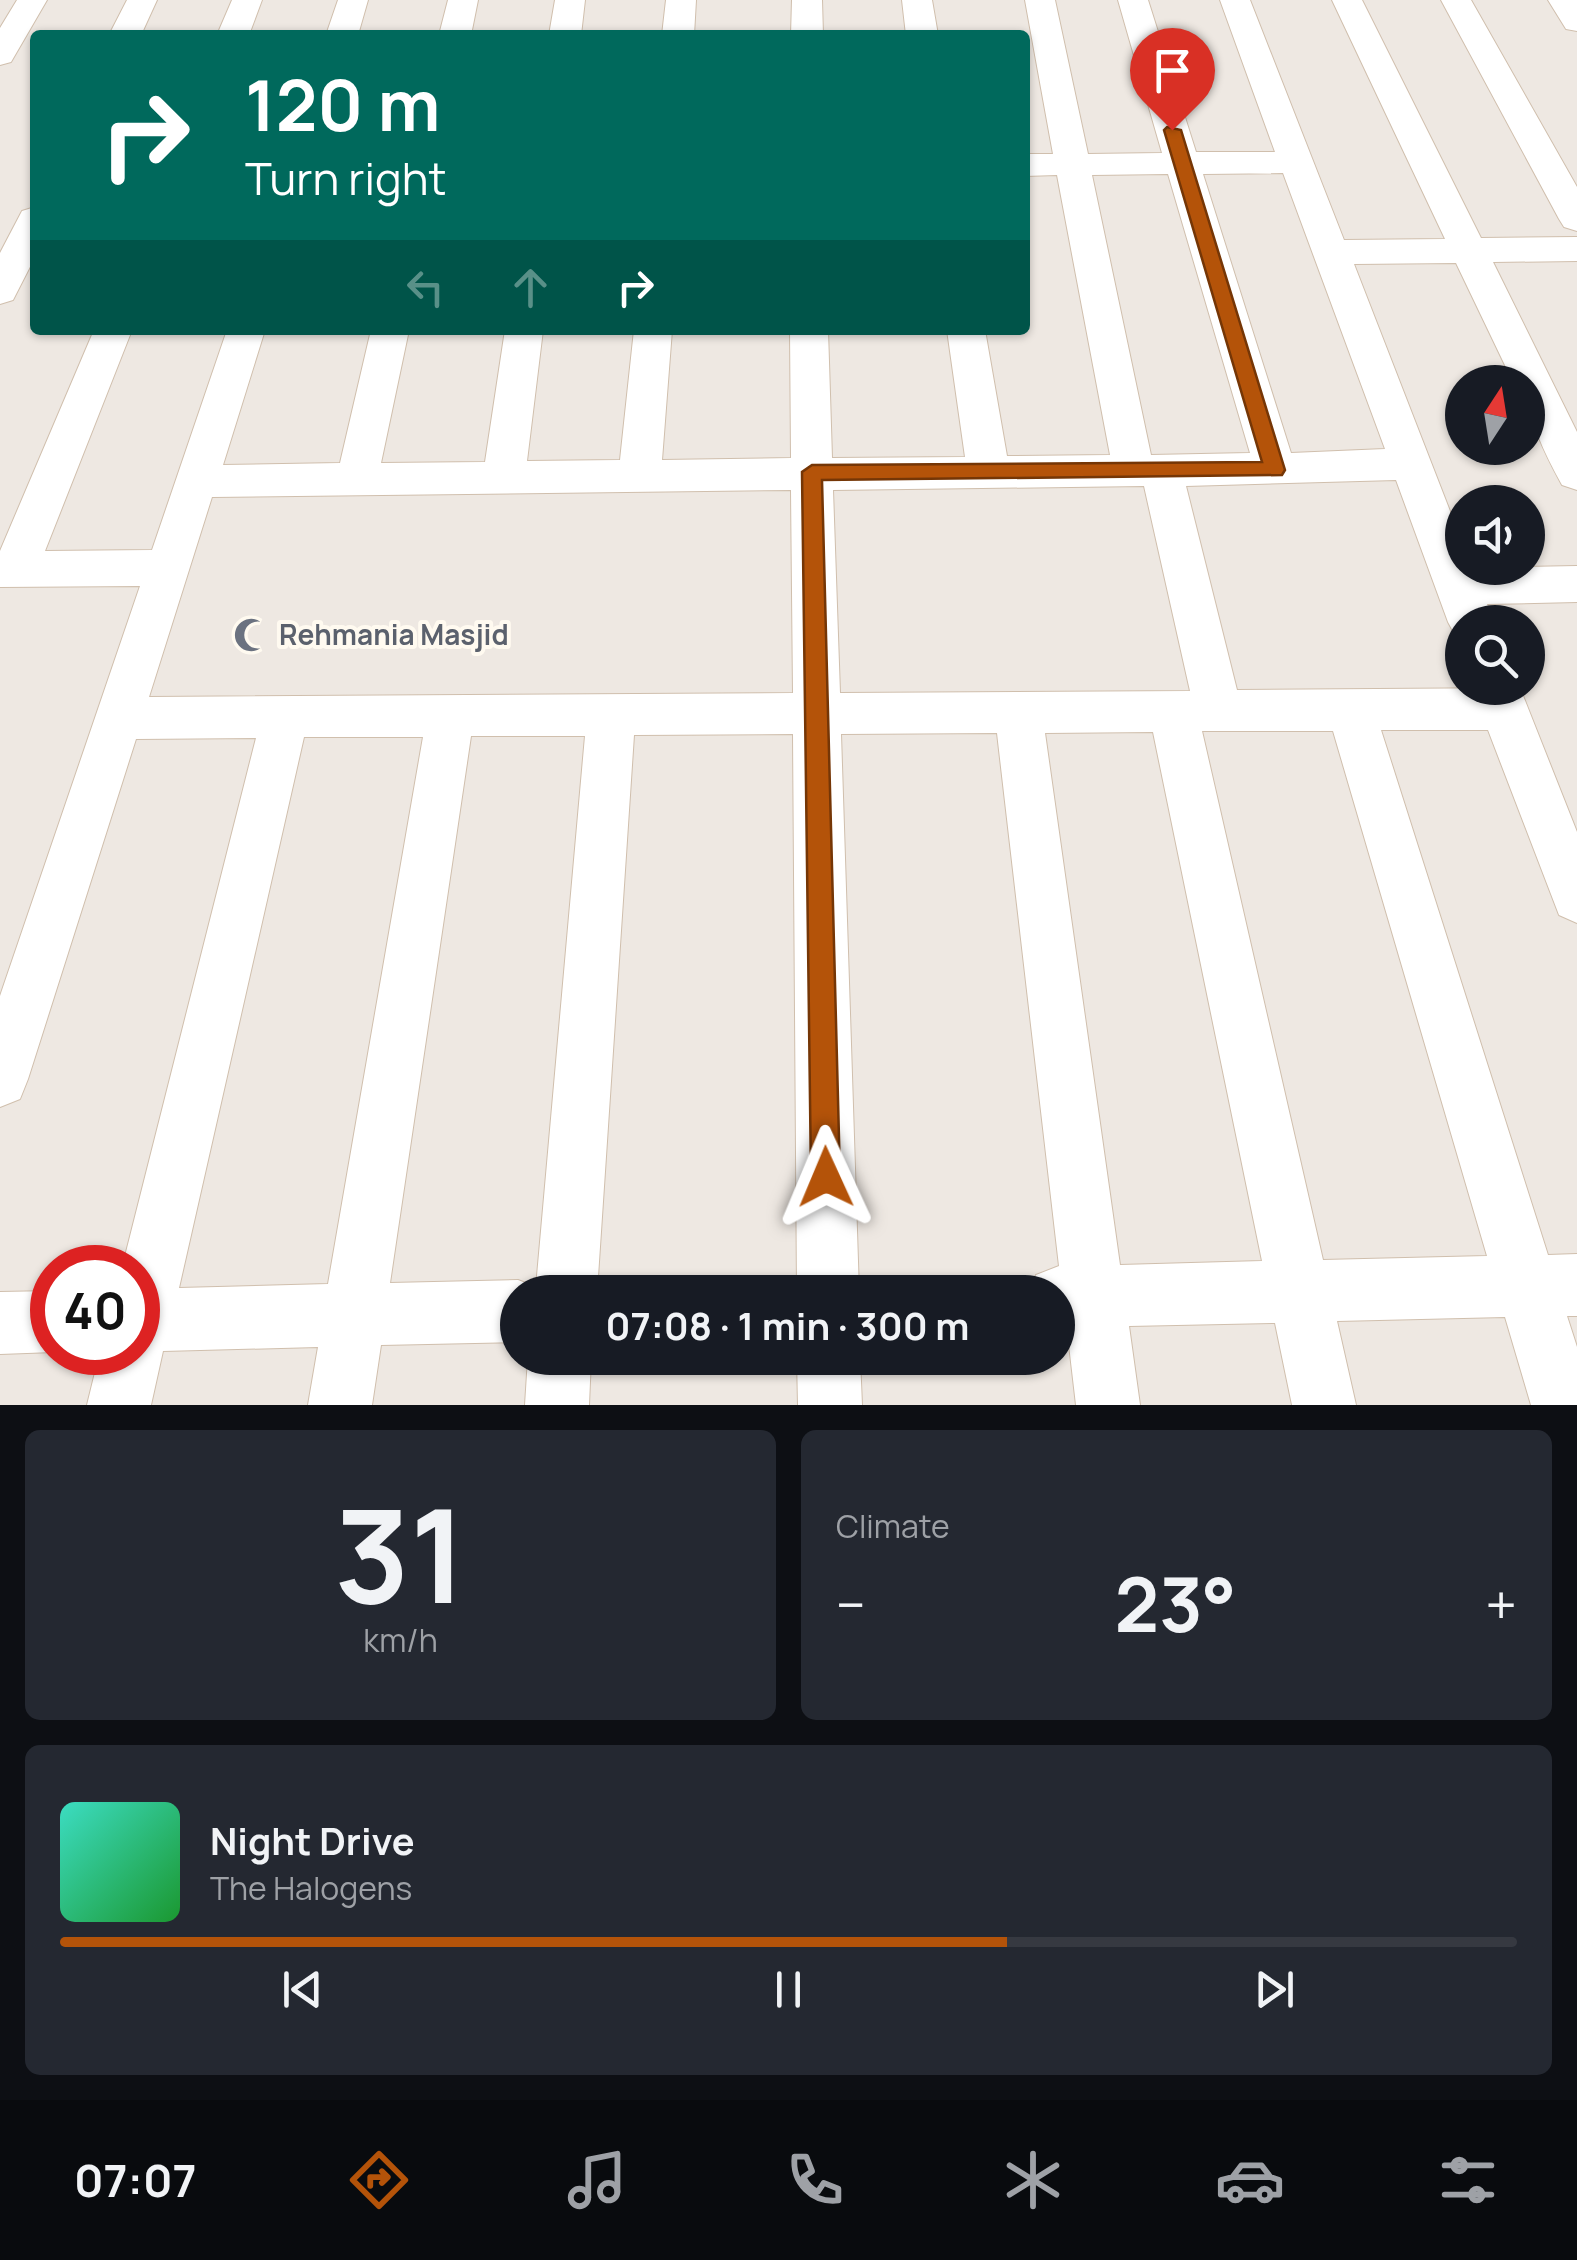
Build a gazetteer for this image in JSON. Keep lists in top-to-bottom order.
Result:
{
  "places": {
    "mosque": ["Rehmania Masjid"]
  },
  "north": "top",
  "page": {
    "turn": ["120 m", "Turn right"],
    "limit": "40",
    "trip": "07:08 · 1 min · 300 m",
    "tile": [
      ["31", "km/h"],
      "Climate"
    ],
    "heat": ["−", "23°", "+"],
    "song": ["Night Drive", "The Halogens"],
    "tabs": "07:07"
  }
}
